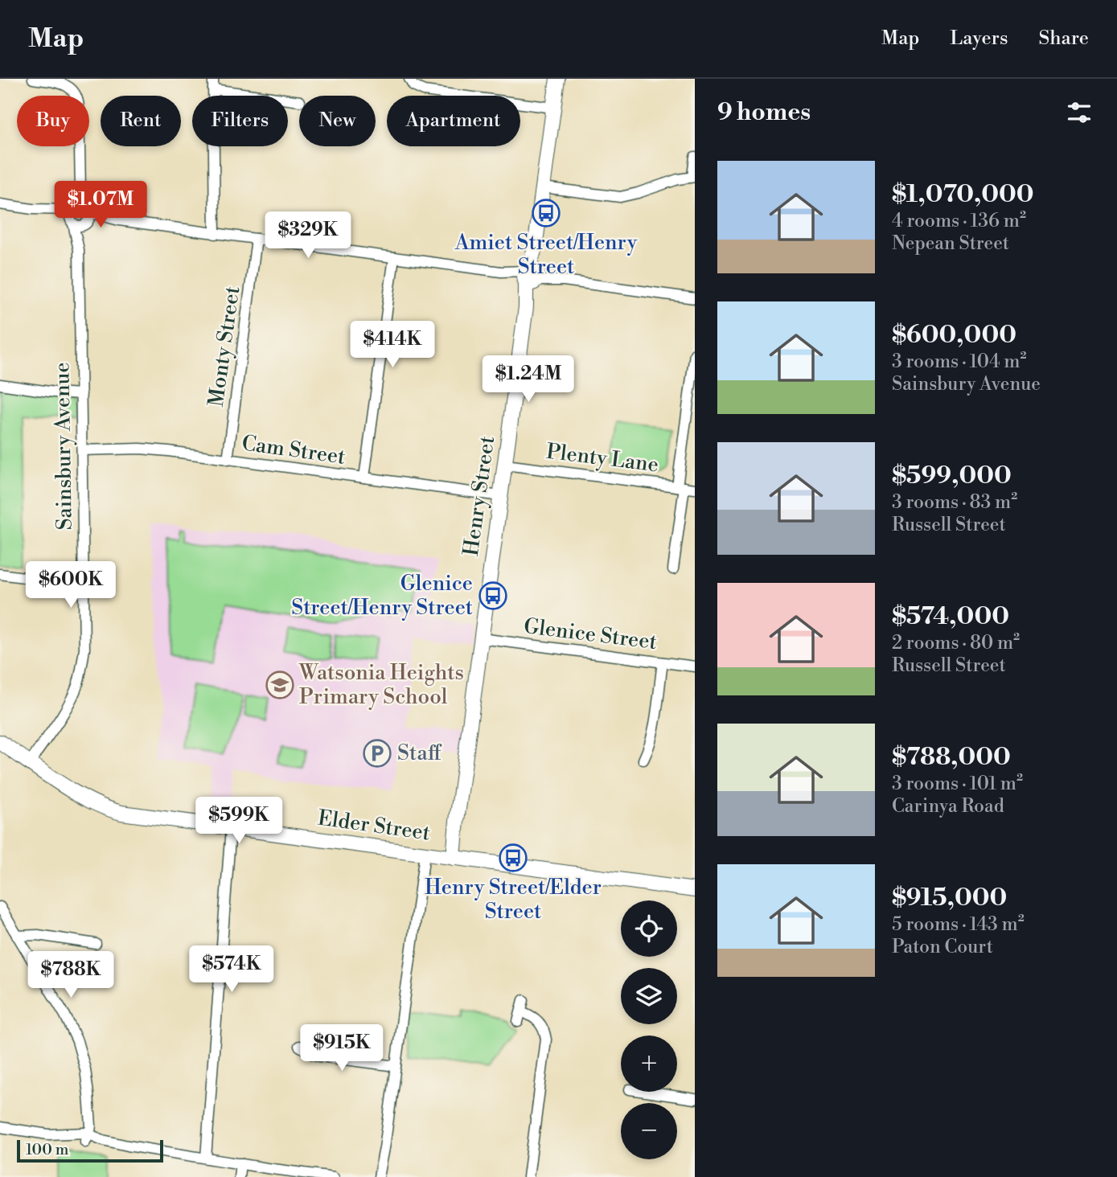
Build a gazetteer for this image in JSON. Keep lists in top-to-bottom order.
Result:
{
  "streets": {
    "street": [
      "Monty Street",
      "Sainsbury Avenue",
      "Cam Street",
      "Plenty Lane",
      "Henry Street",
      "Glenice Street",
      "Elder Street"
    ]
  },
  "crossings": [
    ["Monty Street", "Cam Street"],
    ["Sainsbury Avenue", "Cam Street"],
    ["Sainsbury Avenue", "Elder Street"],
    ["Cam Street", "Henry Street"],
    ["Plenty Lane", "Henry Street"],
    ["Henry Street", "Glenice Street"],
    ["Henry Street", "Elder Street"]
  ],
  "places": {
    "bus stop": ["Amiet Street/Henry Street", "Glenice Street/Henry Street", "Henry Street/Elder Street"],
    "school or university": ["Watsonia Heights Primary School"],
    "parking": ["Staff"]
  },
  "scale_bar": "100 m",
  "page": {
    "header": "Map",
    "nav": ["Map", "Layers", "Share"],
    "heading": "9 homes",
    "chip": [
      "Buy",
      "Rent",
      "Filters",
      "New",
      "Apartment"
    ],
    "list": [
      {
        "name": "$1,070,000",
        "note": "4 rooms · 136 m² · Nepean Street"
      },
      {
        "name": "$600,000",
        "note": "3 rooms · 104 m² · Sainsbury Avenue"
      },
      {
        "name": "$599,000",
        "note": "3 rooms · 83 m² · Russell Street"
      },
      {
        "name": "$574,000",
        "note": "2 rooms · 80 m² · Russell Street"
      },
      {
        "name": "$788,000",
        "note": "3 rooms · 101 m² · Carinya Road"
      },
      {
        "name": "$915,000",
        "note": "5 rooms · 143 m² · Paton Court"
      }
    ],
    "price": [
      "$1.07M",
      "$329K",
      "$414K",
      "$1.24M",
      "$600K",
      "$599K",
      "$574K",
      "$788K",
      "$915K"
    ],
    "map_buttons": ["+", "−"],
    "scale": "100 m"
  }
}
